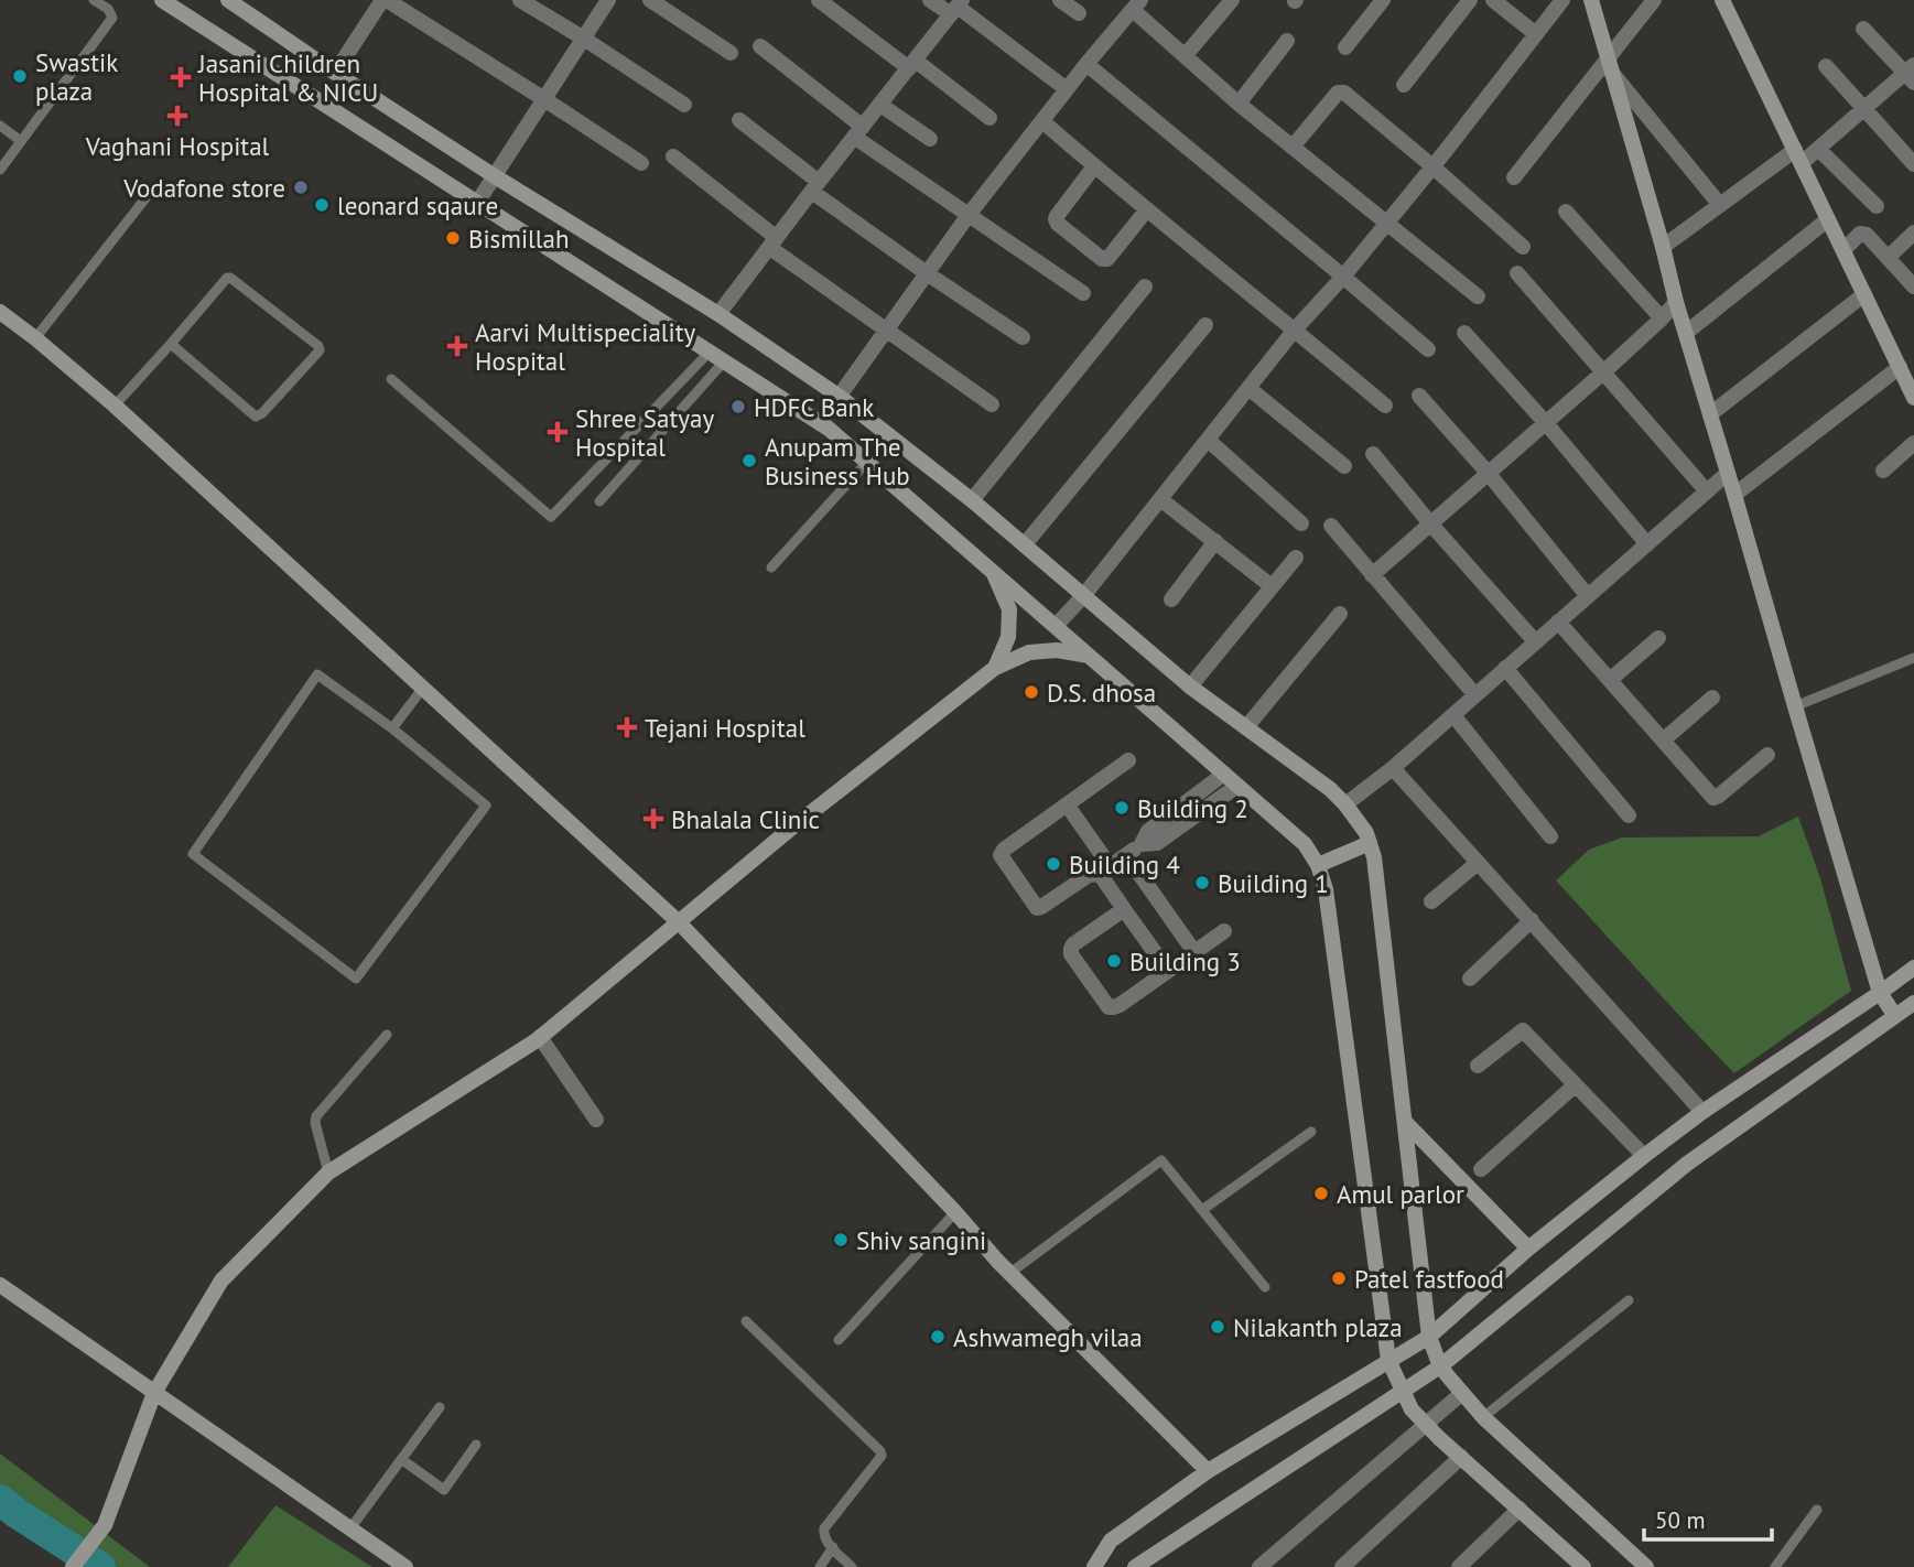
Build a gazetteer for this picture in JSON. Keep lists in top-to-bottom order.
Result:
{
  "places": {
    "other": [
      "Swastik plaza",
      "Vodafone store",
      "leonard sqaure",
      "Bismillah",
      "HDFC Bank",
      "Anupam The Business Hub",
      "D.S. dhosa",
      "Building 2",
      "Building 4",
      "Building 1",
      "Building 3",
      "Amul parlor",
      "Shiv sangini",
      "Patel fastfood",
      "Nilakanth plaza",
      "Ashwamegh vilaa"
    ],
    "health": [
      "Jasani Children Hospital & NICU",
      "Vaghani Hospital",
      "Aarvi Multispeciality Hospital",
      "Shree Satyay Hospital",
      "Tejani Hospital",
      "Bhalala Clinic"
    ]
  },
  "scale_bar": "50 m"
}
